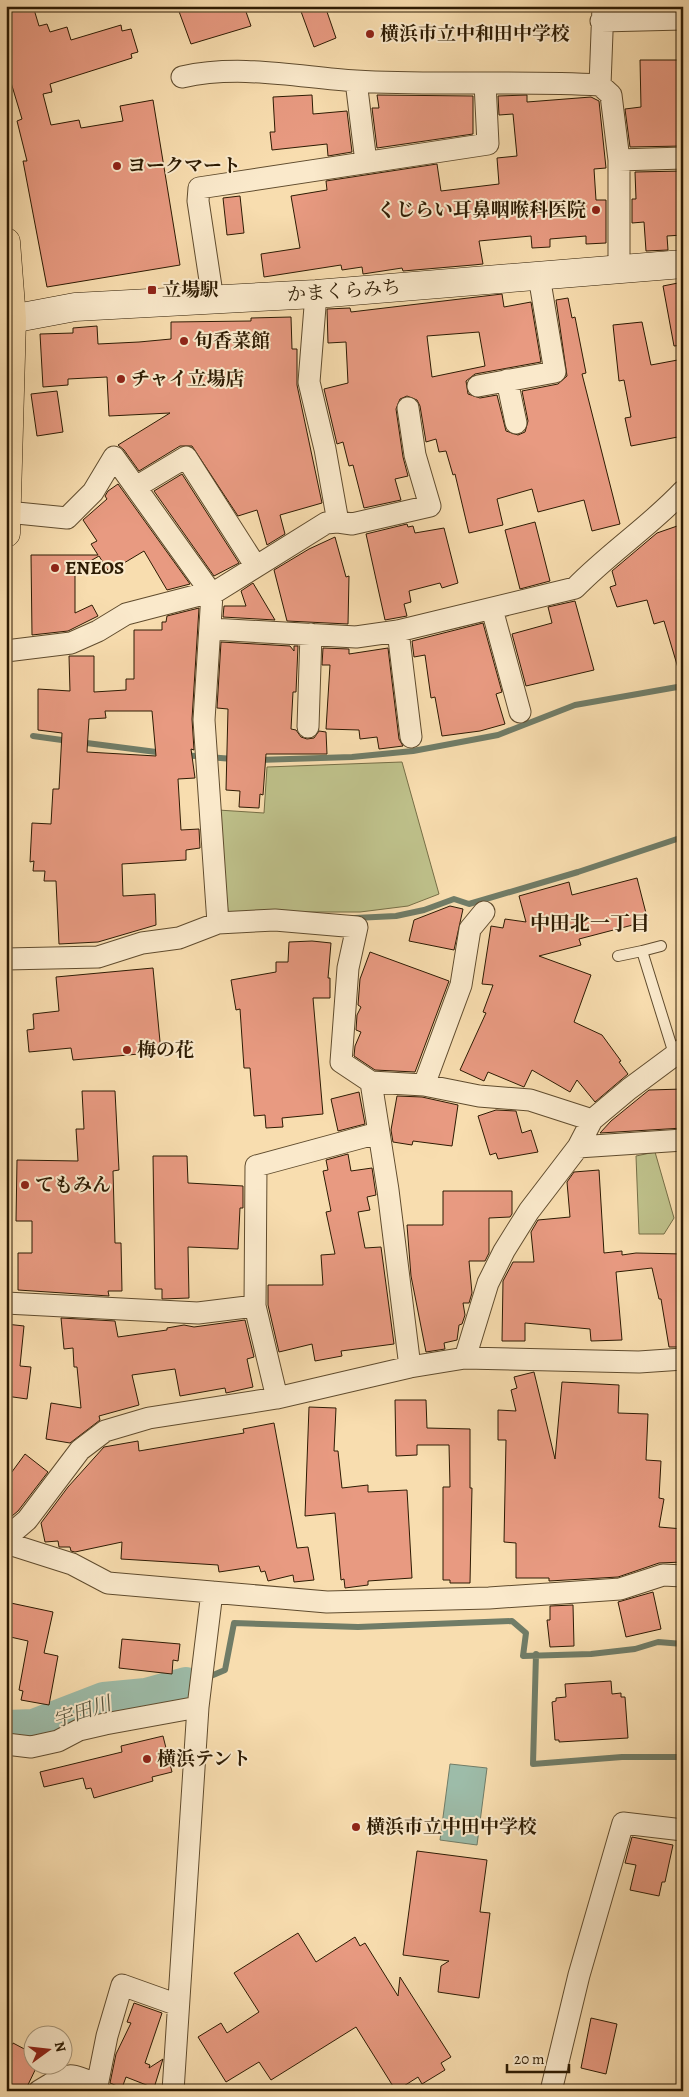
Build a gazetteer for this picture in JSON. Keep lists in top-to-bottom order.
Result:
{
  "streets": {
    "main road": ["かまくらみち"]
  },
  "districts": ["中田北一丁目"],
  "water": ["宇田川"],
  "places": {
    "other": [
      "横浜市立中和田中学校",
      "ヨークマート",
      "くじらい耳鼻咽喉科医院",
      "旬香菜館",
      "チャイ立場店",
      "ENEOS",
      "梅の花",
      "てもみん",
      "横浜テント",
      "横浜市立中田中学校"
    ],
    "transit": ["立場駅"]
  },
  "scale_bar": "20 m",
  "north": "right"
}
